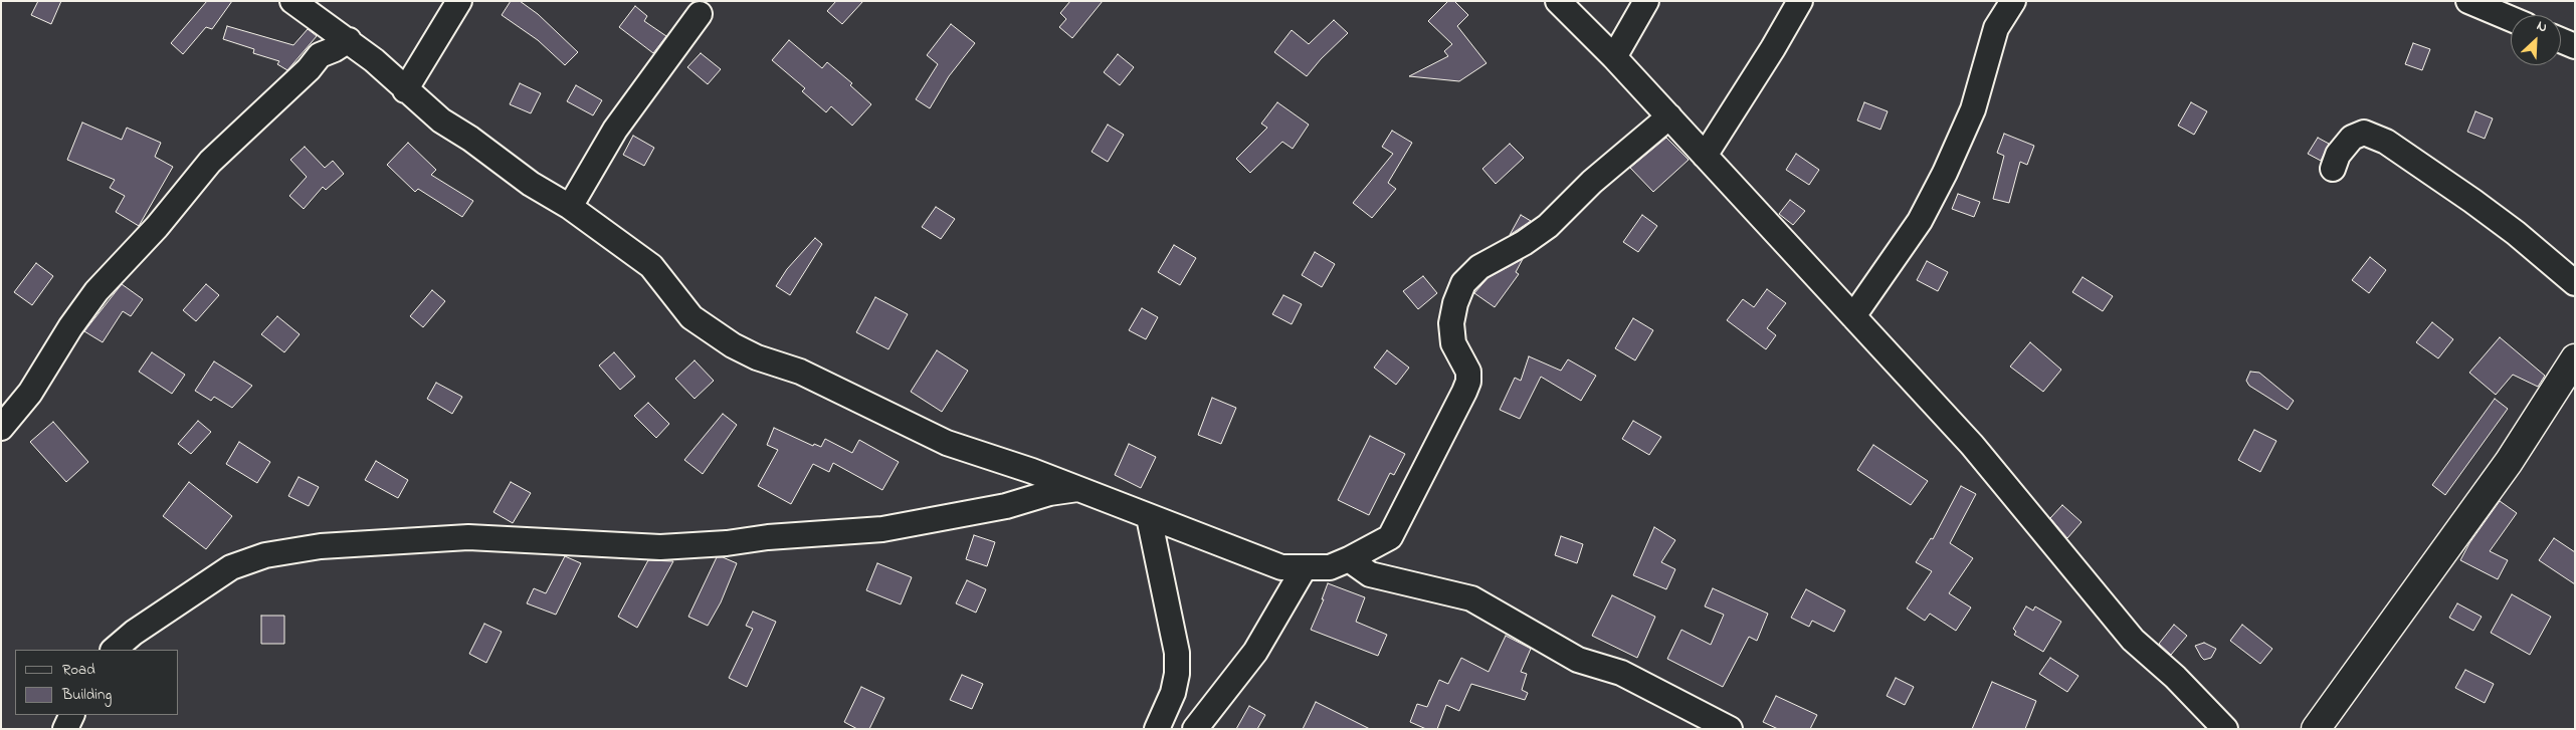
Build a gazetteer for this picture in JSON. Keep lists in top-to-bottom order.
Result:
{
  "legend": ["Road", "Building"],
  "north": "top right"
}
